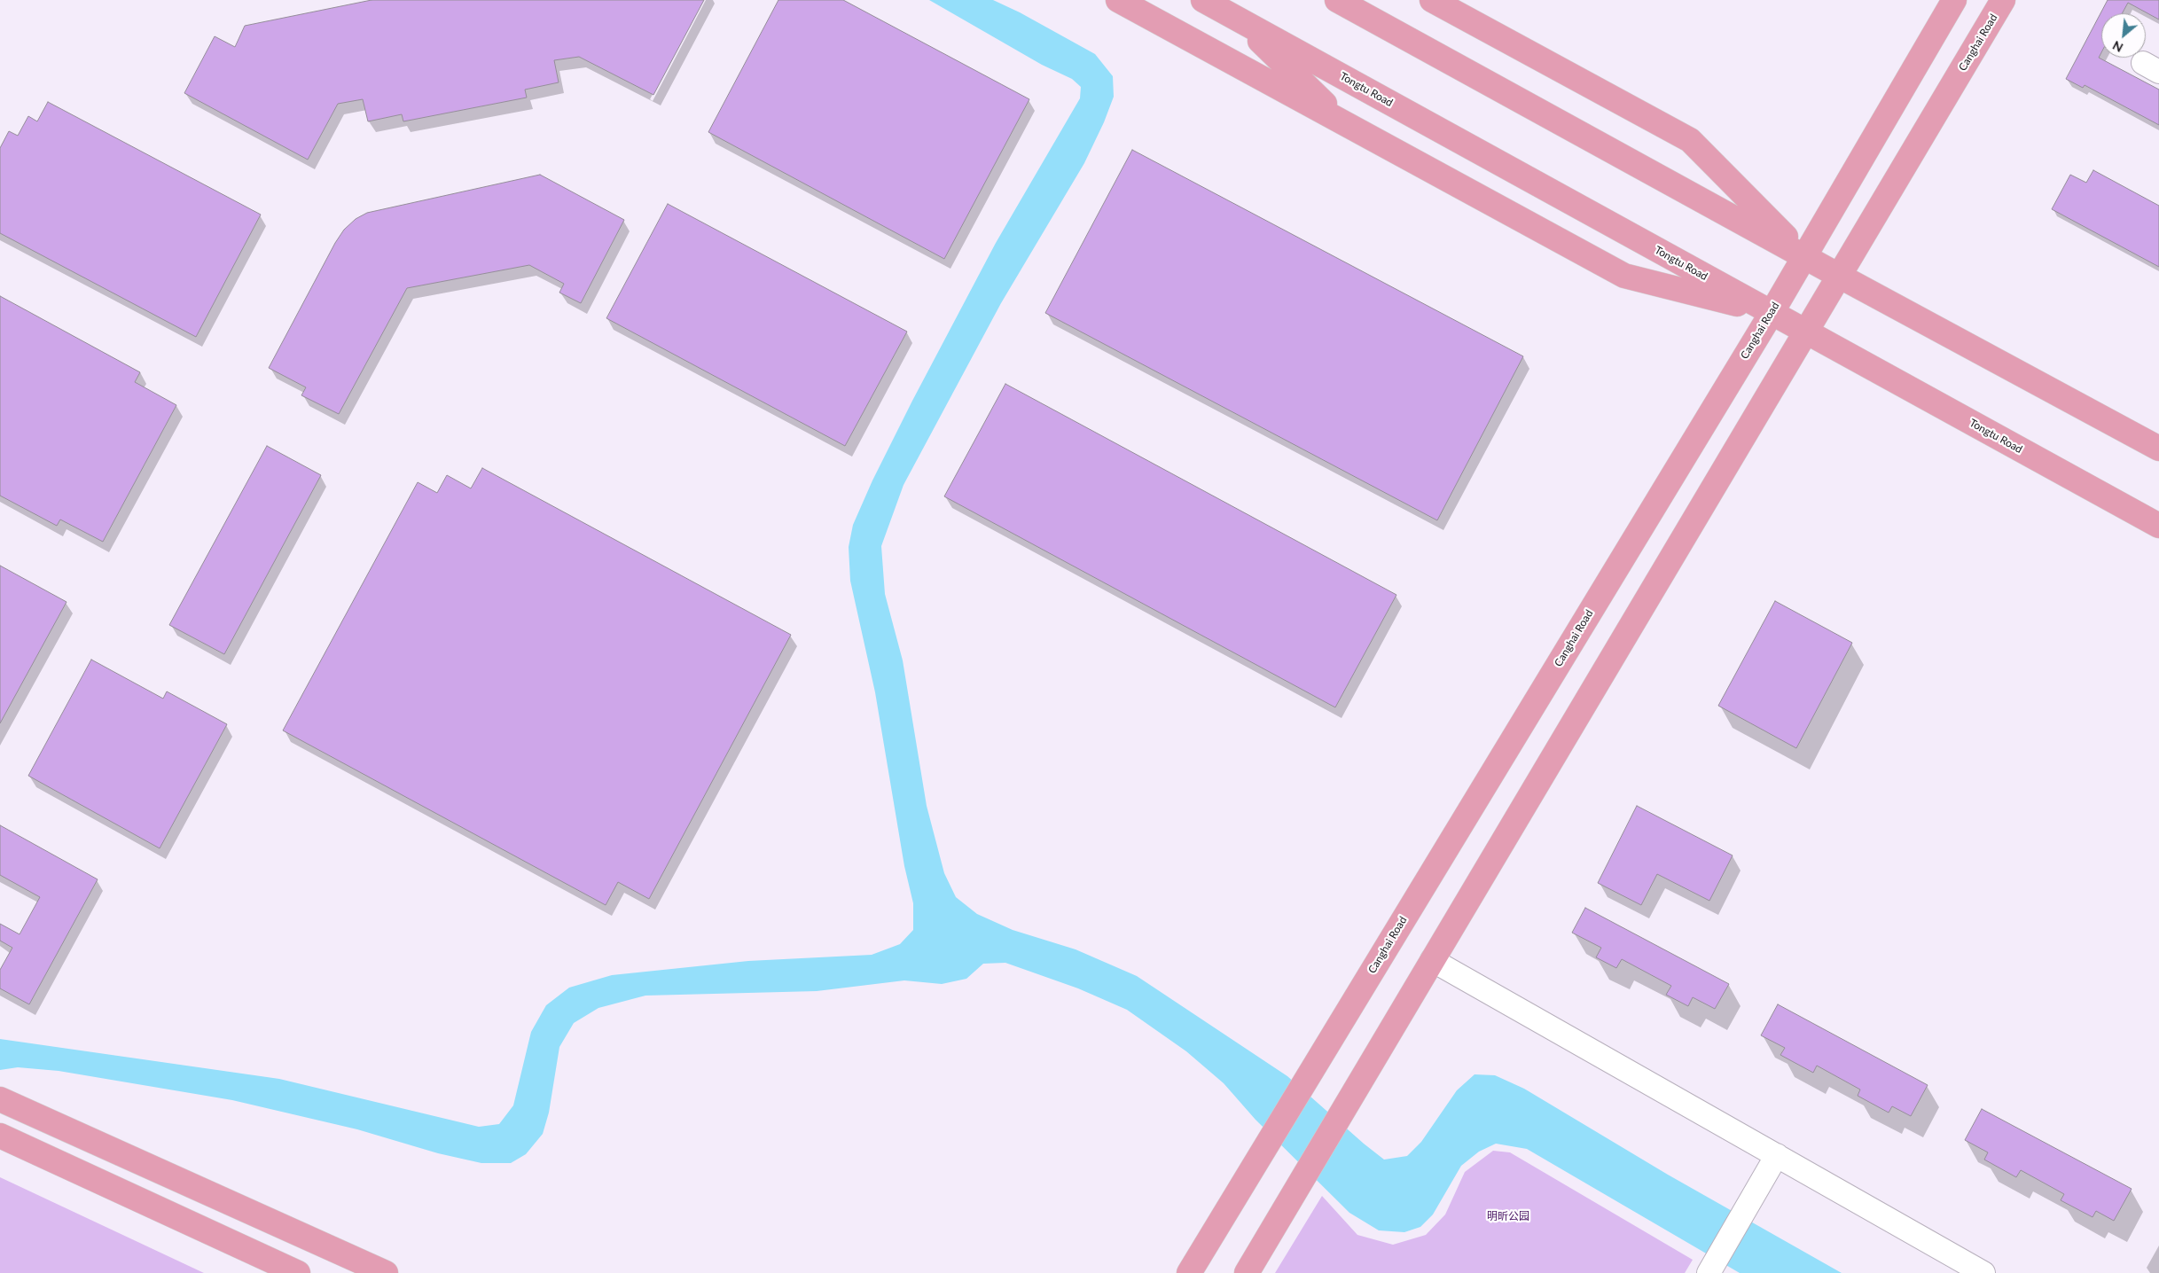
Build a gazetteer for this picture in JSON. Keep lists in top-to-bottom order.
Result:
{
  "streets": {
    "main road": ["Canghai Road", "Tongtu Road"]
  },
  "crossings": [
    ["Canghai Road", "Tongtu Road"]
  ],
  "parks": ["明昕公园"],
  "north": "bottom left"
}
